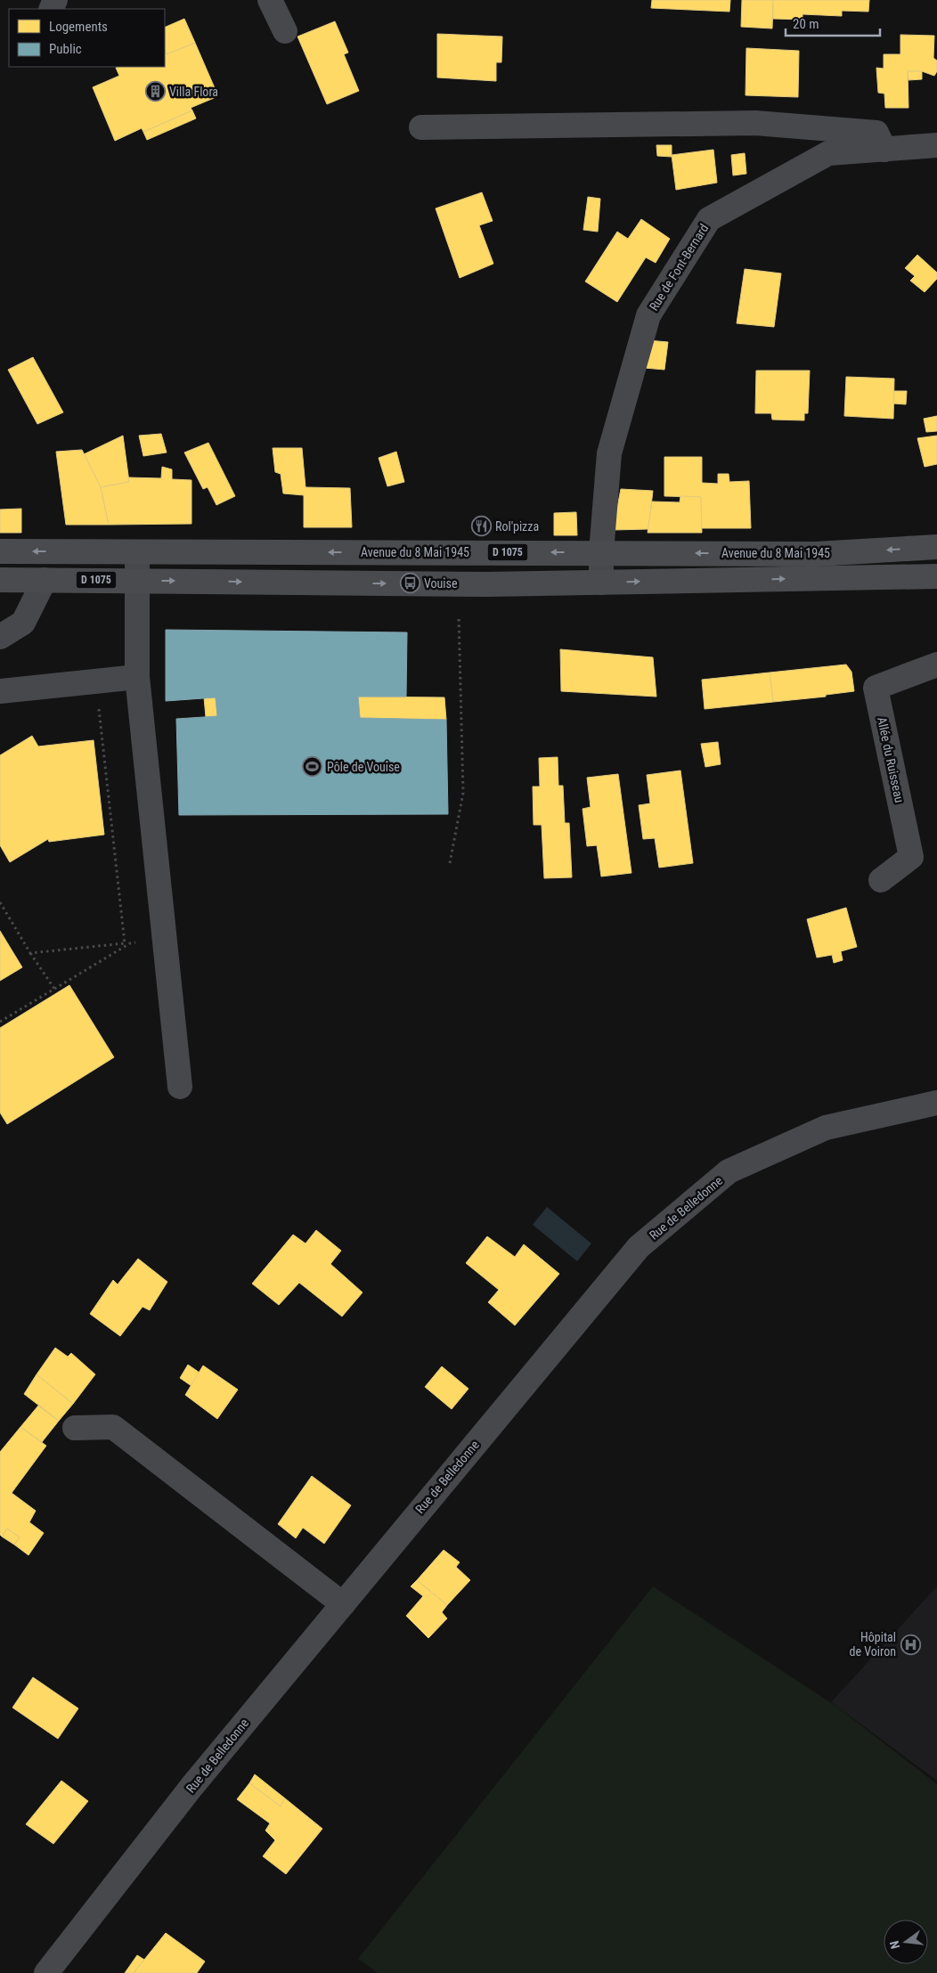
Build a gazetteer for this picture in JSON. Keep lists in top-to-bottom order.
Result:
{
  "streets": {
    "main road": ["Avenue du 8 Mai 1945", "D 1075"],
    "street": ["Rue de Font-Bernard", "Allée du Ruisseau", "Rue de Belledonne"]
  },
  "crossings": [
    ["Rue de Font-Bernard", "Avenue du 8 Mai 1945"]
  ],
  "places": {
    "building": ["Villa Flora"],
    "restaurant": ["Rol'pizza"],
    "bus stop": ["Vouise"],
    "sports": ["Pôle de Vouise"],
    "hospital": ["Hôpital de Voiron"]
  },
  "legend": ["Logements", "Public"],
  "scale_bar": "20 m",
  "north": "left"
}
